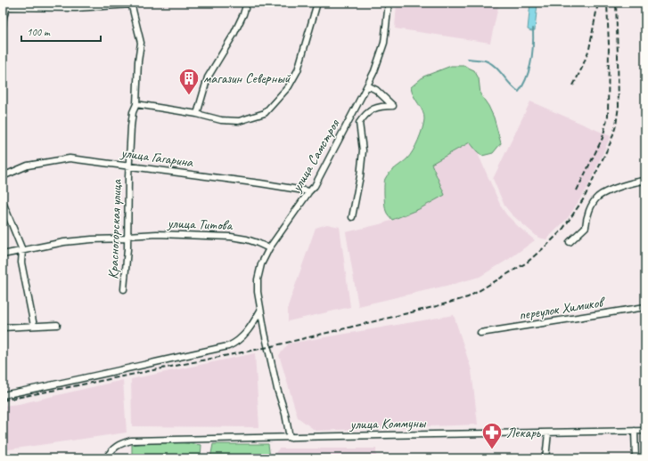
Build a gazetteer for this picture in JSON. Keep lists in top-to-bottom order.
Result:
{
  "streets": {
    "street": [
      "улица Самстроя",
      "улица Гагарина",
      "улица Титова",
      "Красногорская улица",
      "переулок Химиков",
      "улица Коммуны"
    ]
  },
  "crossings": [
    ["улица Самстроя", "улица Гагарина"],
    ["улица Самстроя", "улица Титова"],
    ["улица Самстроя", "улица Коммуны"],
    ["улица Гагарина", "Красногорская улица"],
    ["улица Титова", "Красногорская улица"]
  ],
  "places": {
    "building": ["магазин Северный"],
    "pharmacy": ["Лекарь"]
  },
  "scale_bar": "100 m"
}
